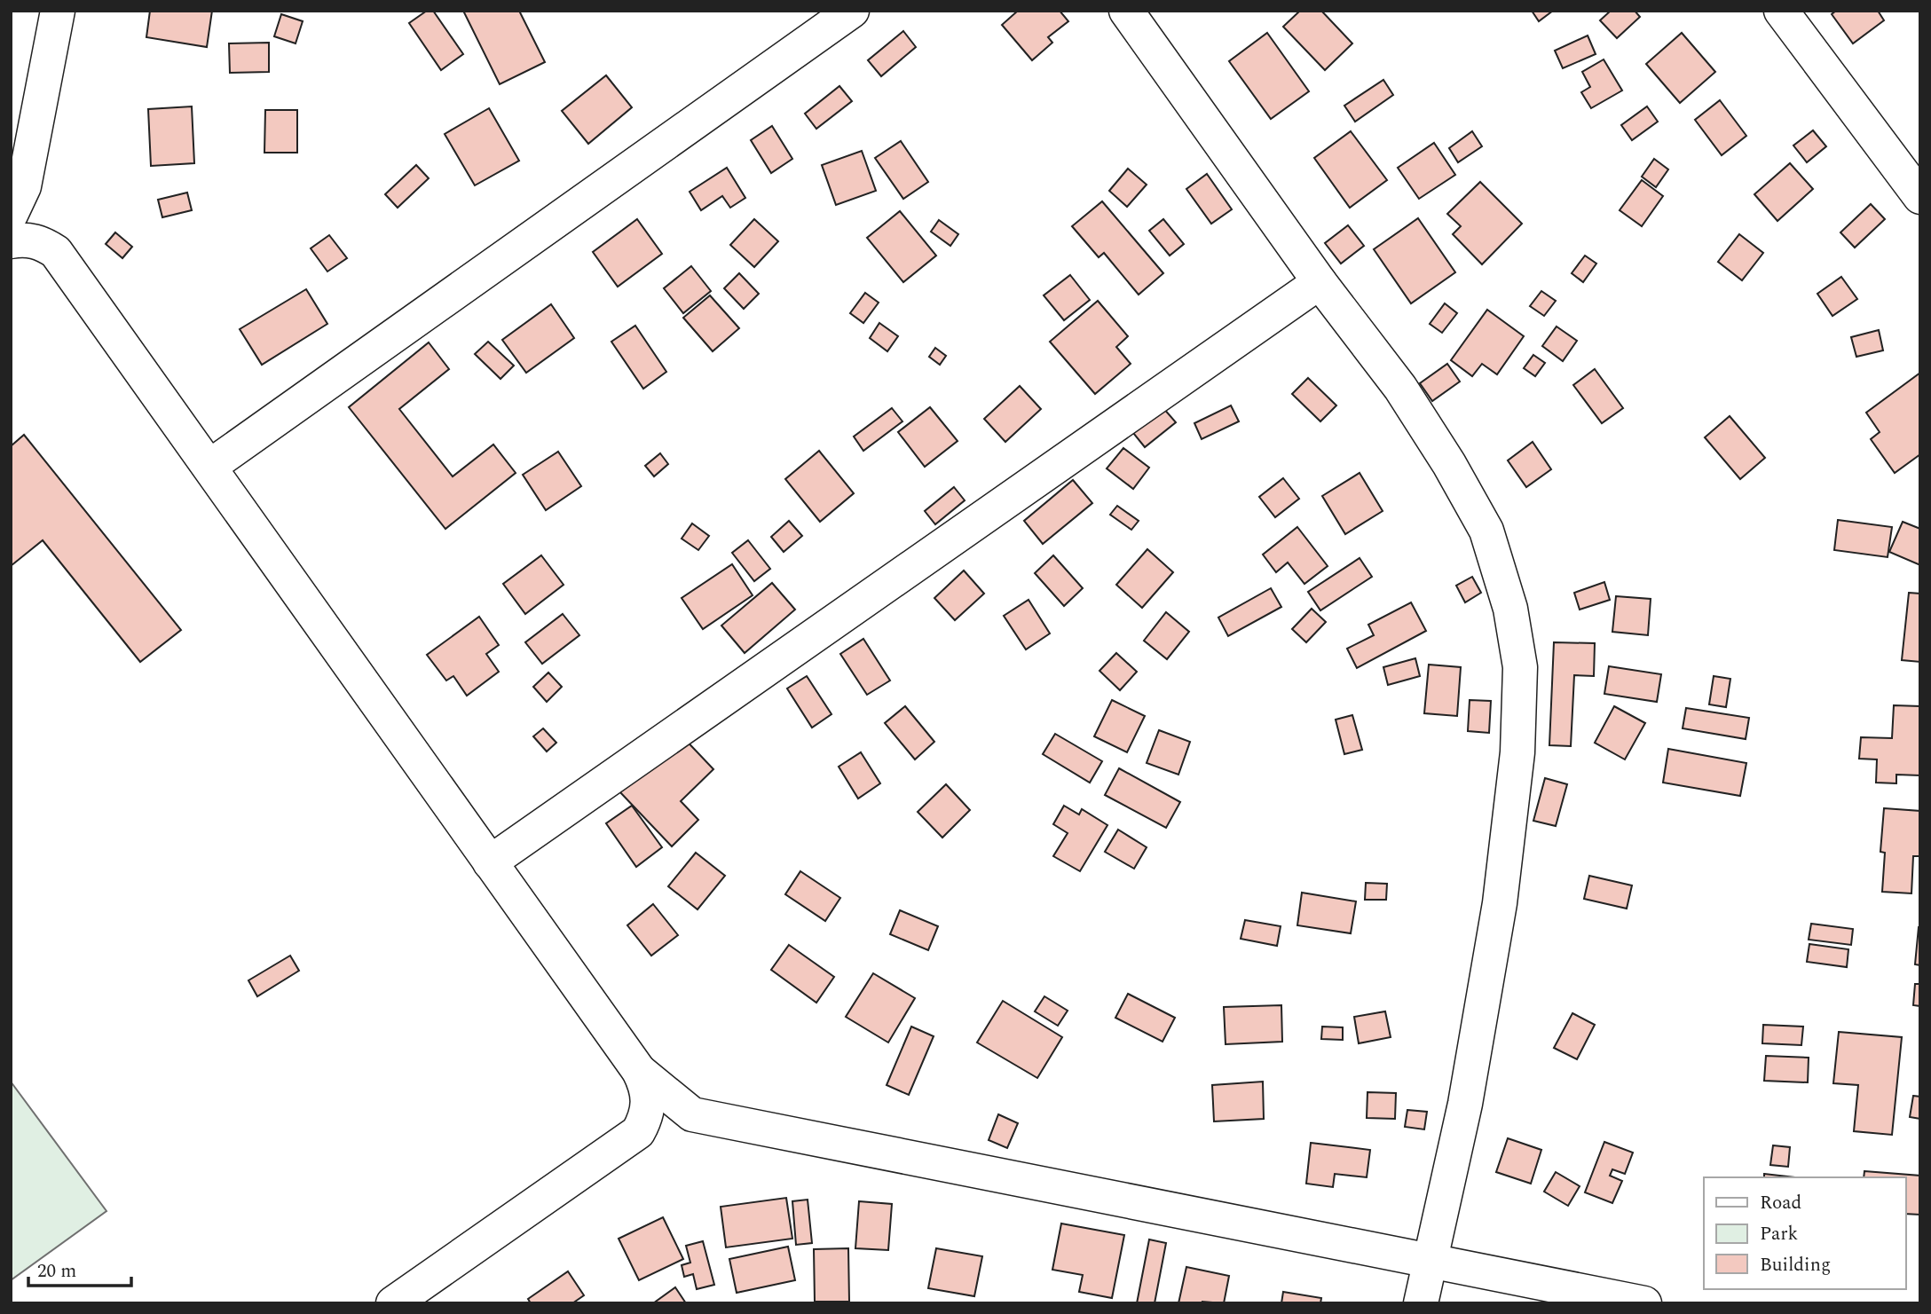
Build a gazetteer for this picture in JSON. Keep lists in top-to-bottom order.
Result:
{
  "legend": ["Road", "Park", "Building"],
  "scale_bar": "20 m"
}
